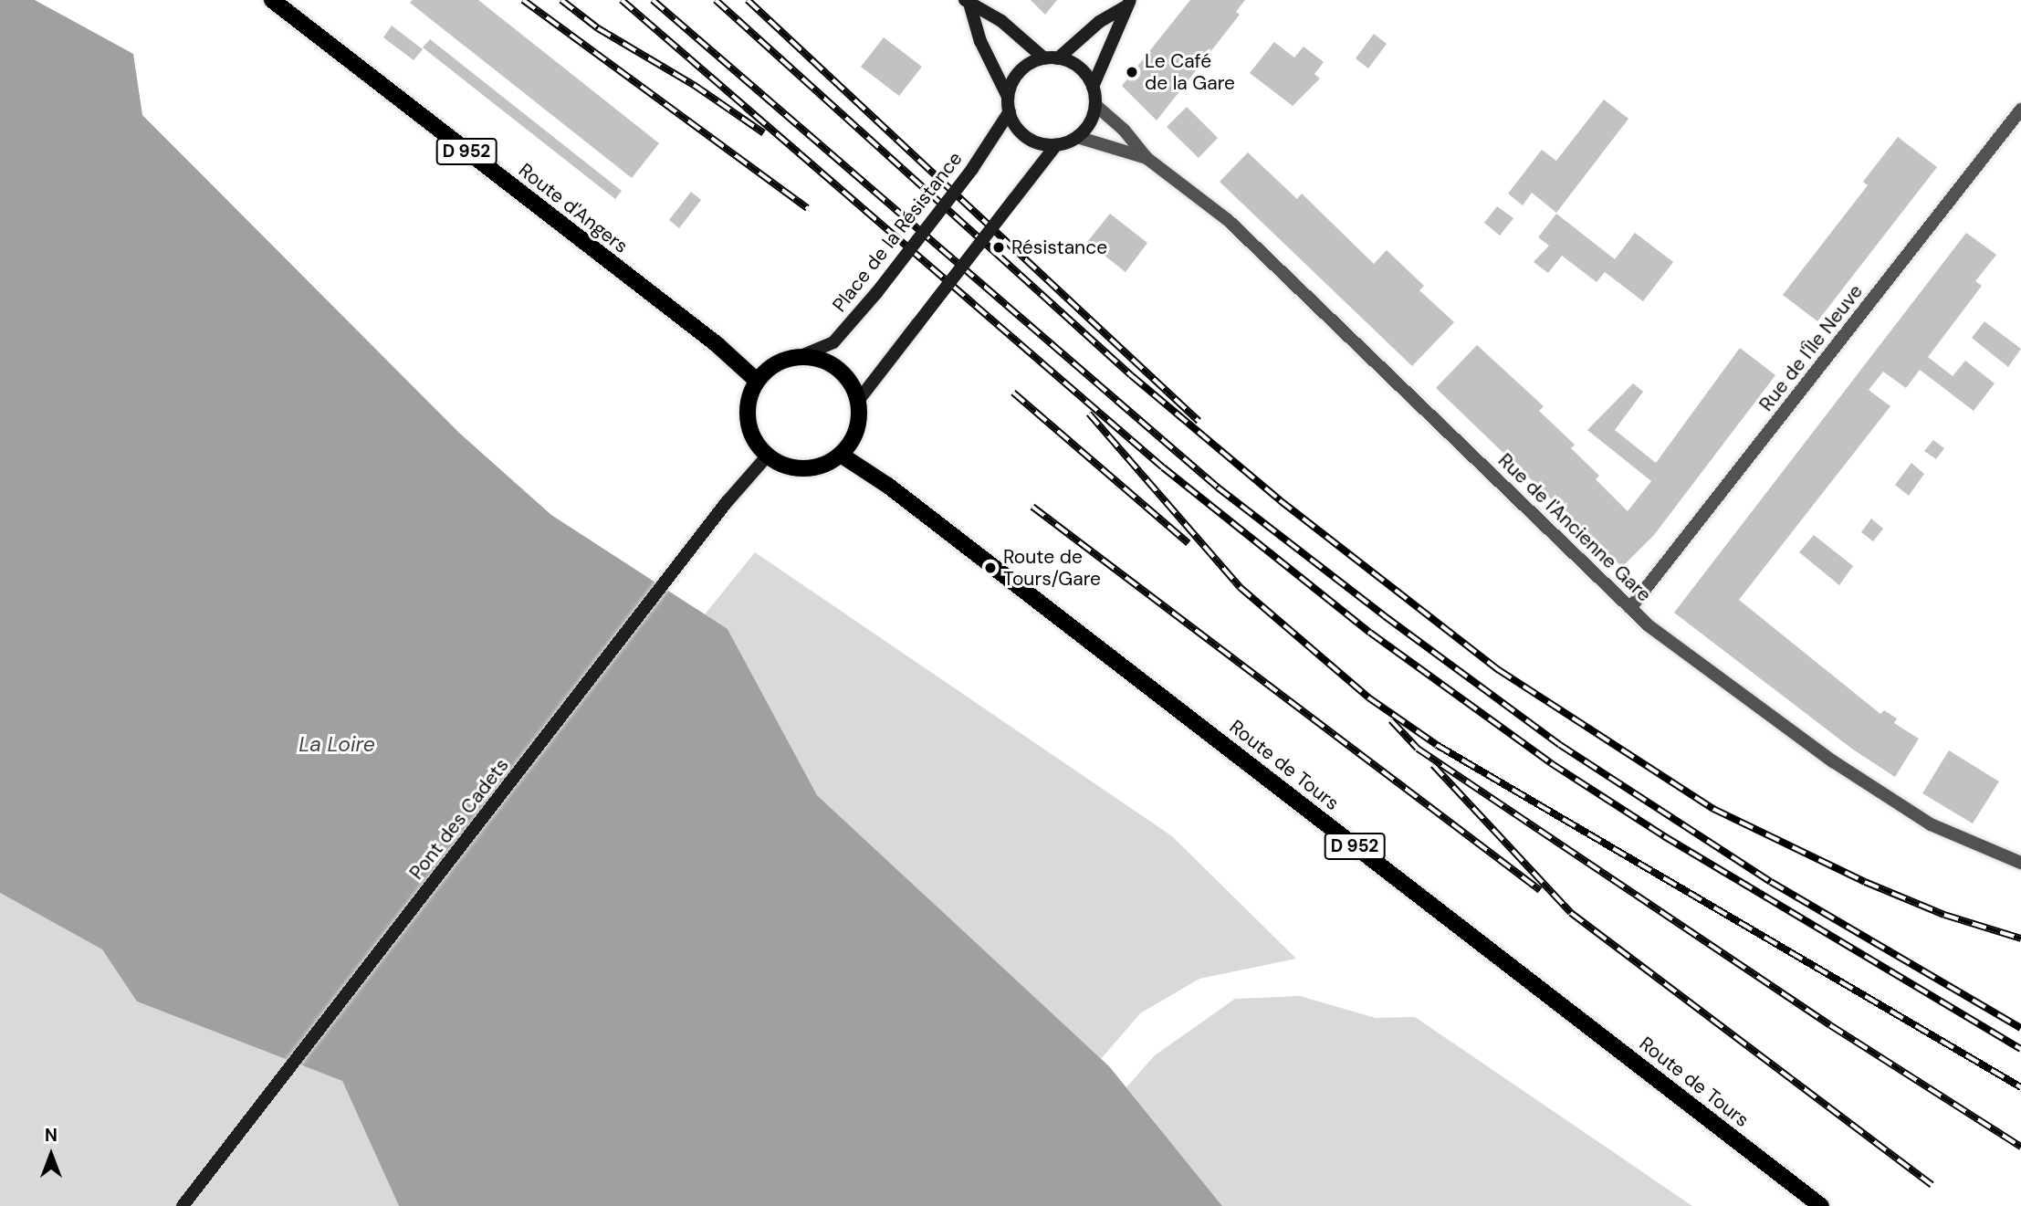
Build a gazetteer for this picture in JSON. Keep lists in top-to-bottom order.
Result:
{
  "streets": {
    "main road": [
      "D 952",
      "Route d'Angers",
      "Place de la Résistance",
      "Route de Tours",
      "Pont des Cadets"
    ],
    "street": ["Rue de l'Île Neuve", "Rue de l'Ancienne Gare"]
  },
  "crossings": [
    ["Route d'Angers", "Place de la Résistance"],
    ["Route d'Angers", "Route de Tours"],
    ["Route d'Angers", "Pont des Cadets"],
    ["Place de la Résistance", "Rue de l'Ancienne Gare"],
    ["Place de la Résistance", "Route de Tours"],
    ["Place de la Résistance", "Pont des Cadets"],
    ["Rue de l'Île Neuve", "Rue de l'Ancienne Gare"],
    ["Route de Tours", "Pont des Cadets"]
  ],
  "water": ["La Loire"],
  "places": ["Le Café de la Gare", "Résistance", "Route de Tours/Gare"],
  "north": "top"
}
